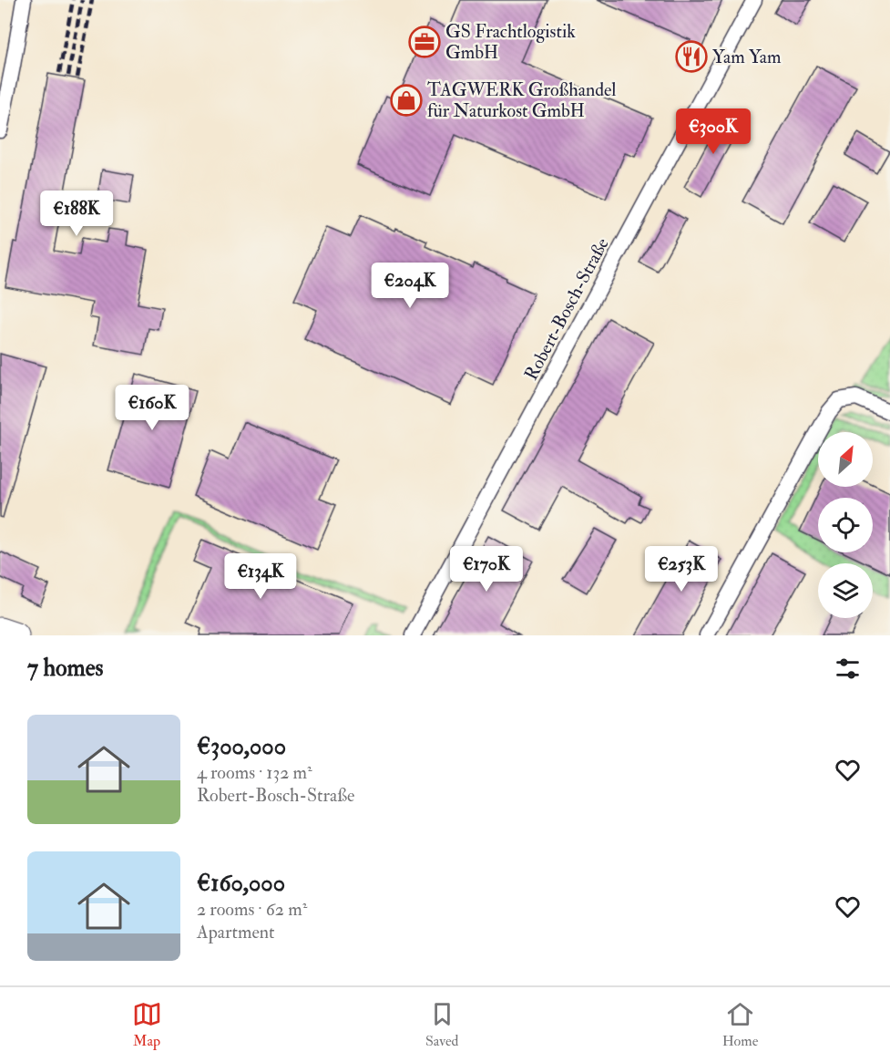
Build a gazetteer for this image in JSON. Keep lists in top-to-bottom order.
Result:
{
  "streets": {
    "street": ["Robert-Bosch-Straße"]
  },
  "places": {
    "office": ["GS Frachtlogistik GmbH"],
    "restaurant": ["Yam Yam"],
    "shop": ["TAGWERK Großhandel für Naturkost GmbH"]
  },
  "north": "top right",
  "page": {
    "price": [
      "€300K",
      "€188K",
      "€204K",
      "€160K",
      "€170K",
      "€253K",
      "€134K"
    ],
    "heading": "7 homes",
    "list": [
      {
        "name": "€300,000",
        "note": "4 rooms · 132 m² · Robert-Bosch-Straße"
      },
      {
        "name": "€160,000",
        "note": "2 rooms · 62 m² · Apartment"
      }
    ],
    "tabs": ["Map", "Saved", "Home"]
  }
}
